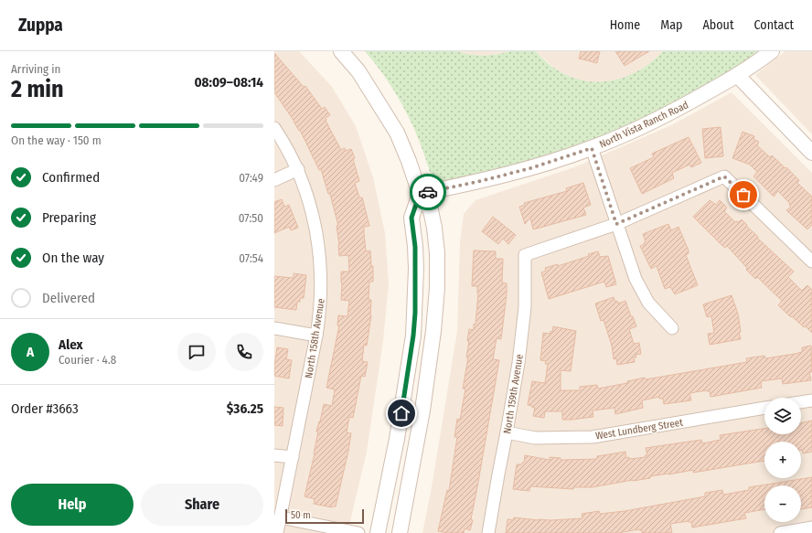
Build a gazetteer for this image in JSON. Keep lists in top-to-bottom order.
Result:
{
  "streets": {
    "street": [
      "North Vista Ranch Road",
      "North 158th Avenue",
      "North 159th Avenue",
      "West Lundberg Street"
    ]
  },
  "crossings": [
    ["North 159th Avenue", "West Lundberg Street"]
  ],
  "scale_bar": "50 m",
  "page": {
    "header": "Zuppa",
    "nav": [
      "Home",
      "Map",
      "About",
      "Contact"
    ],
    "heading": ["2 min", "Arriving in", "08:09–08:14"],
    "panel": [
      "Alex",
      "Courier · 4.8",
      "Order #3663",
      "$36.25"
    ],
    "bar": "On the way · 150 m",
    "list": [
      ["Confirmed", "07:49"],
      ["Preparing", "07:50"],
      ["On the way", "07:54"],
      "Delivered"
    ],
    "round": "A",
    "map_buttons": ["+", "−"],
    "buttons": ["Help", "Share"],
    "scale": "50 m"
  }
}
